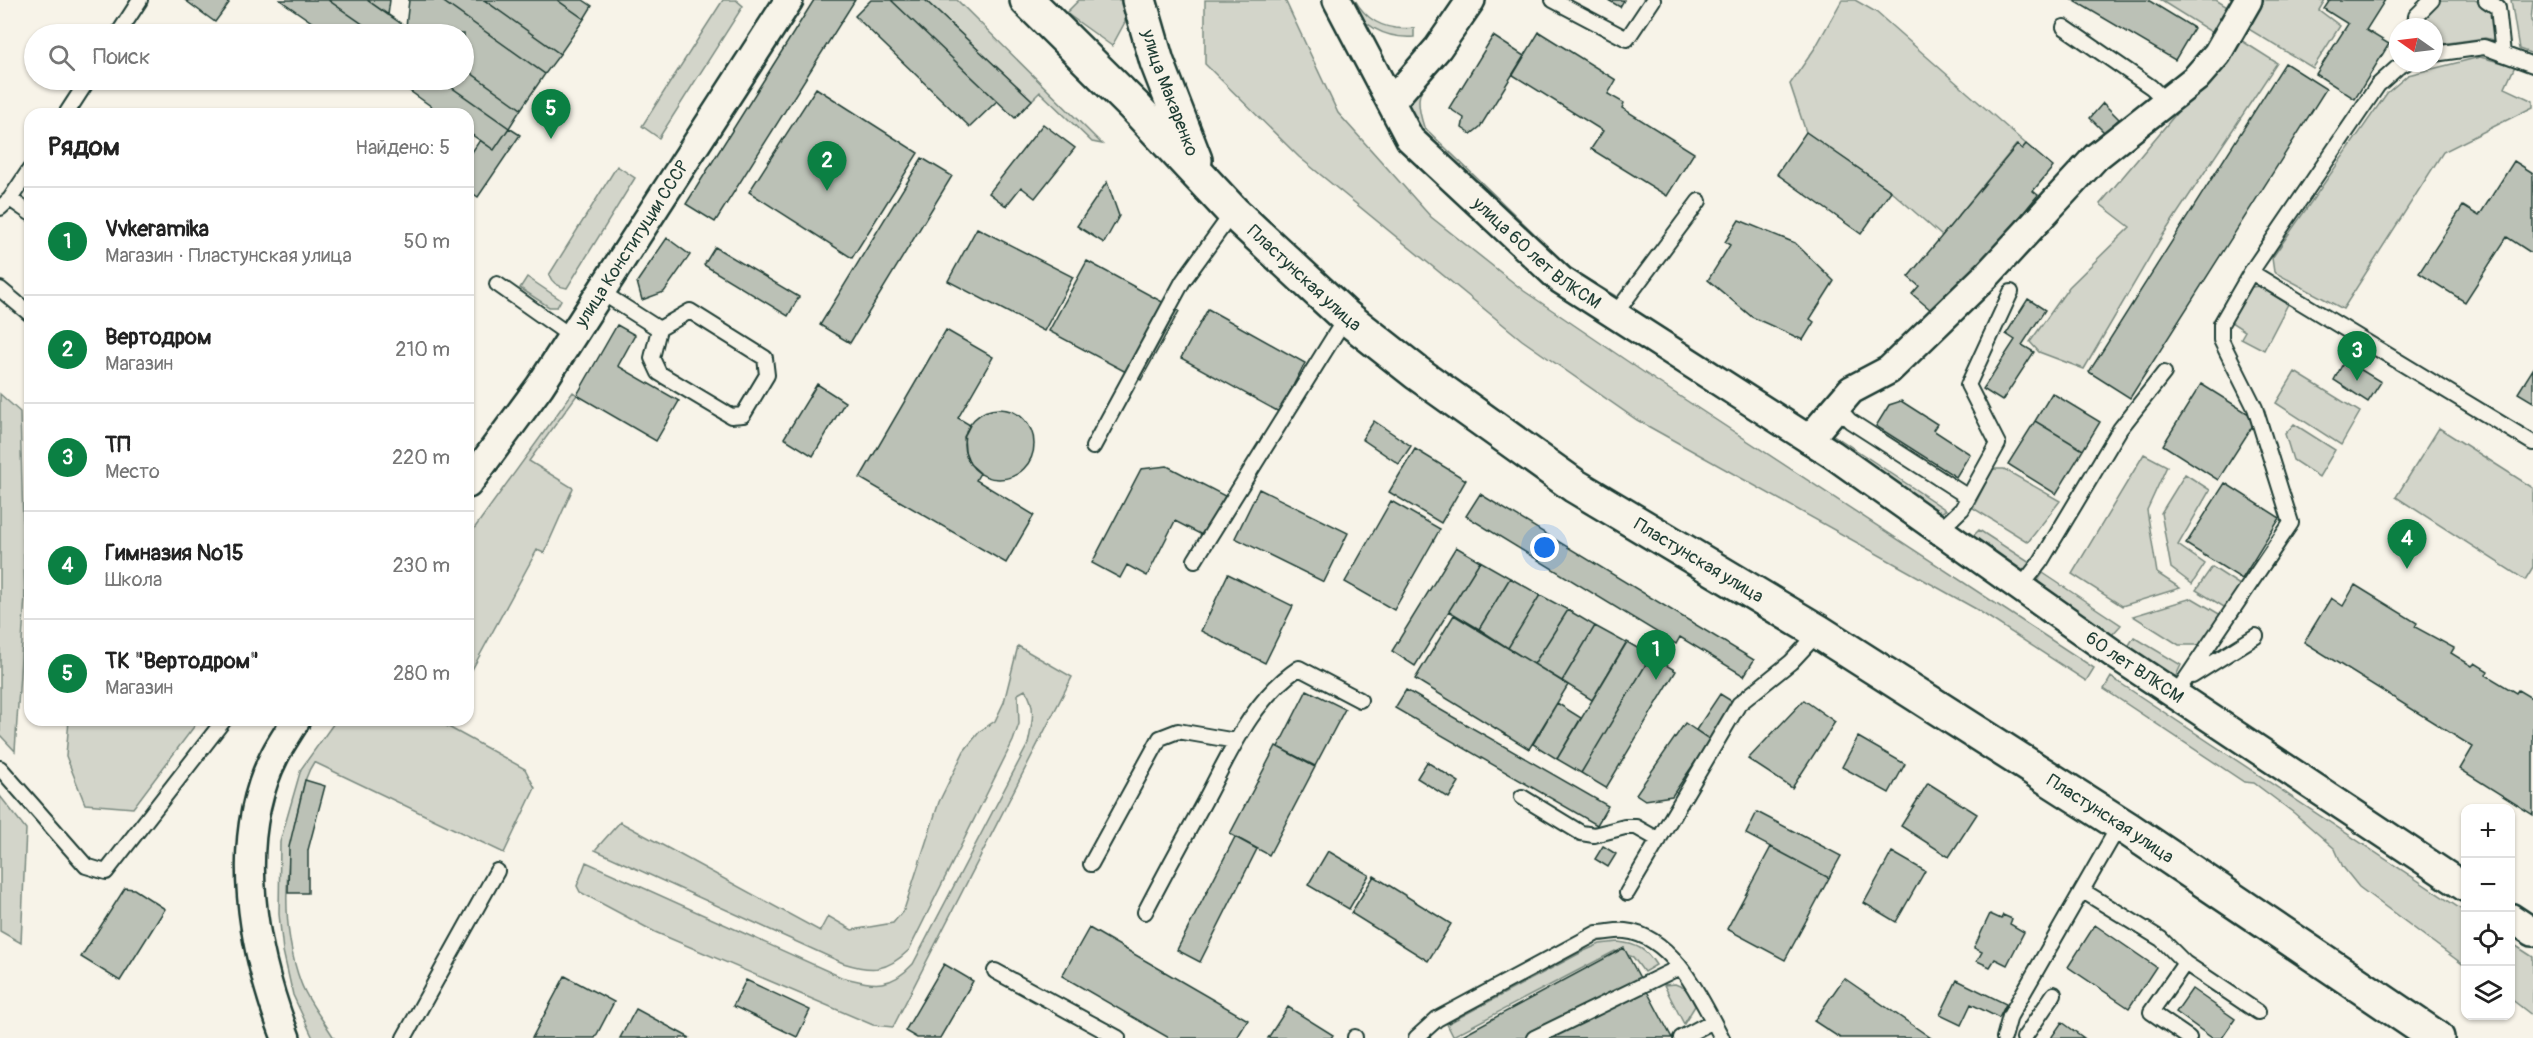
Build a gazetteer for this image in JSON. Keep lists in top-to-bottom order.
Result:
{
  "streets": {
    "main road": ["улица Макаренко", "Пластунская улица"],
    "street": ["улица Конституции СССР", "улица 60 лет ВЛКСМ", "60 лет ВЛКСМ"]
  },
  "crossings": [
    ["улица Макаренко", "Пластунская улица"],
    ["улица 60 лет ВЛКСМ", "60 лет ВЛКСМ"]
  ],
  "north": "left",
  "page": {
    "search": "Поиск",
    "pins": [
      "5",
      "2",
      "3",
      "4",
      "1"
    ],
    "heading": ["Рядом", "Найдено: 5"],
    "list": [
      {
        "mark": "1",
        "name": "Vvkeramika",
        "note": "Магазин · Пластунская улица",
        "value": "50 m"
      },
      {
        "mark": "2",
        "name": "Вертодром",
        "note": "Магазин",
        "value": "210 m"
      },
      {
        "mark": "3",
        "name": "ТП",
        "note": "Место",
        "value": "220 m"
      },
      {
        "mark": "4",
        "name": "Гимназия №15",
        "note": "Школа",
        "value": "230 m"
      },
      {
        "mark": "5",
        "name": "ТК \"Вертодром\"",
        "note": "Магазин",
        "value": "280 m"
      }
    ],
    "map_buttons": ["+", "−"]
  }
}
